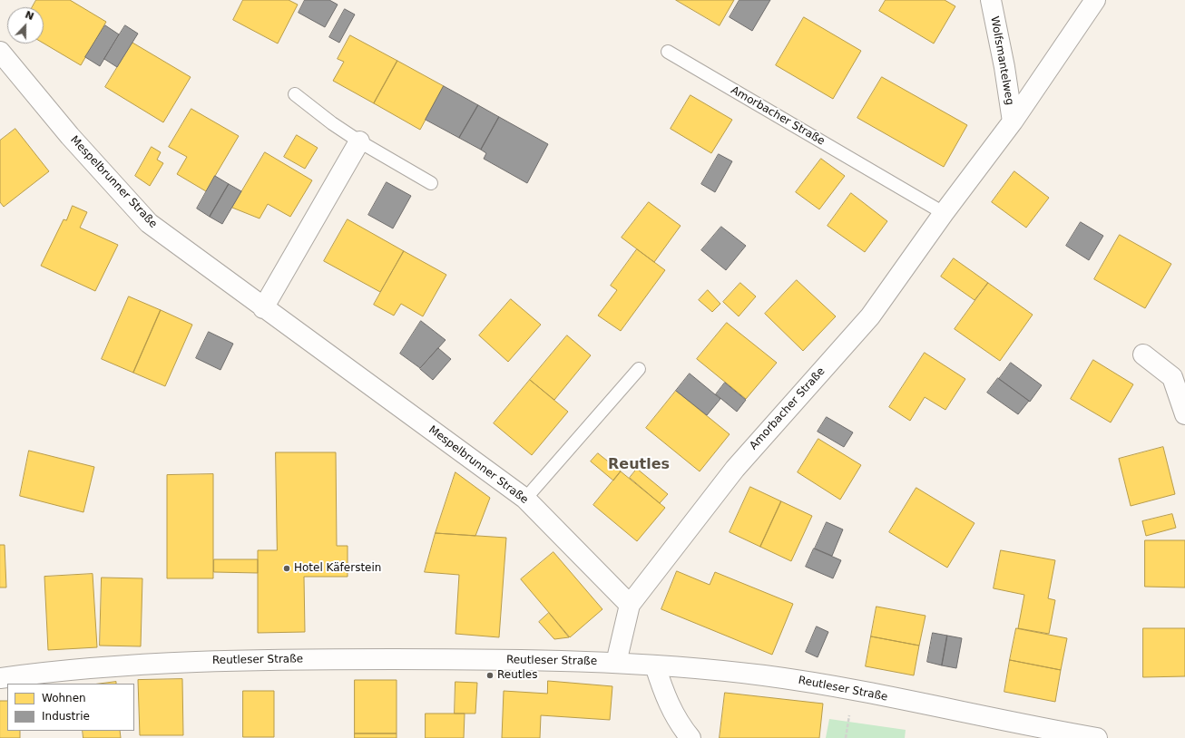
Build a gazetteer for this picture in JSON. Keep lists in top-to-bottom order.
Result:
{
  "streets": {
    "street": [
      "Wolfsmantelweg",
      "Amorbacher Straße",
      "Mespelbrunner Straße",
      "Reutleser Straße"
    ]
  },
  "crossings": [
    ["Wolfsmantelweg", "Amorbacher Straße"],
    ["Amorbacher Straße", "Mespelbrunner Straße"]
  ],
  "districts": ["Reutles"],
  "places": ["Hotel Käferstein", "Reutles"],
  "legend": ["Wohnen", "Industrie"],
  "north": "top"
}
